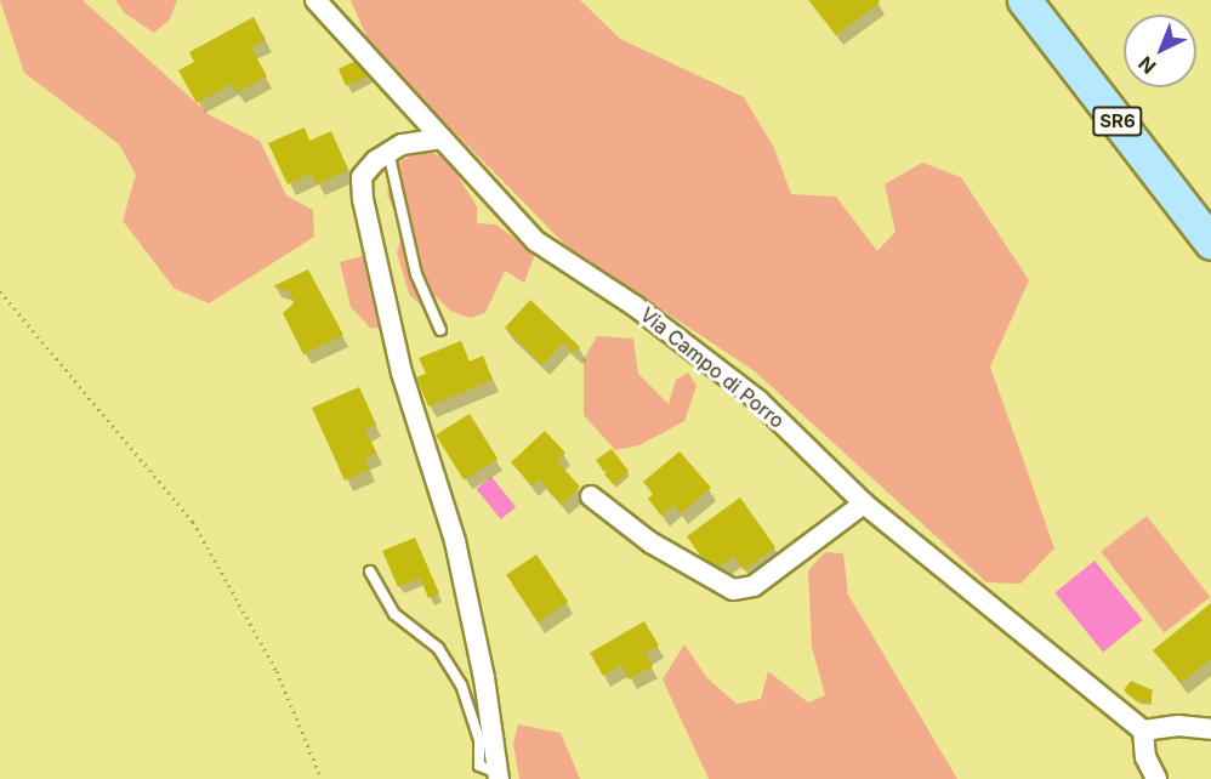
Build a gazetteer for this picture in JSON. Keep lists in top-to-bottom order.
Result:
{
  "streets": {
    "main road": ["SR6"],
    "street": ["Via Campo di Porro"]
  },
  "north": "bottom left"
}
